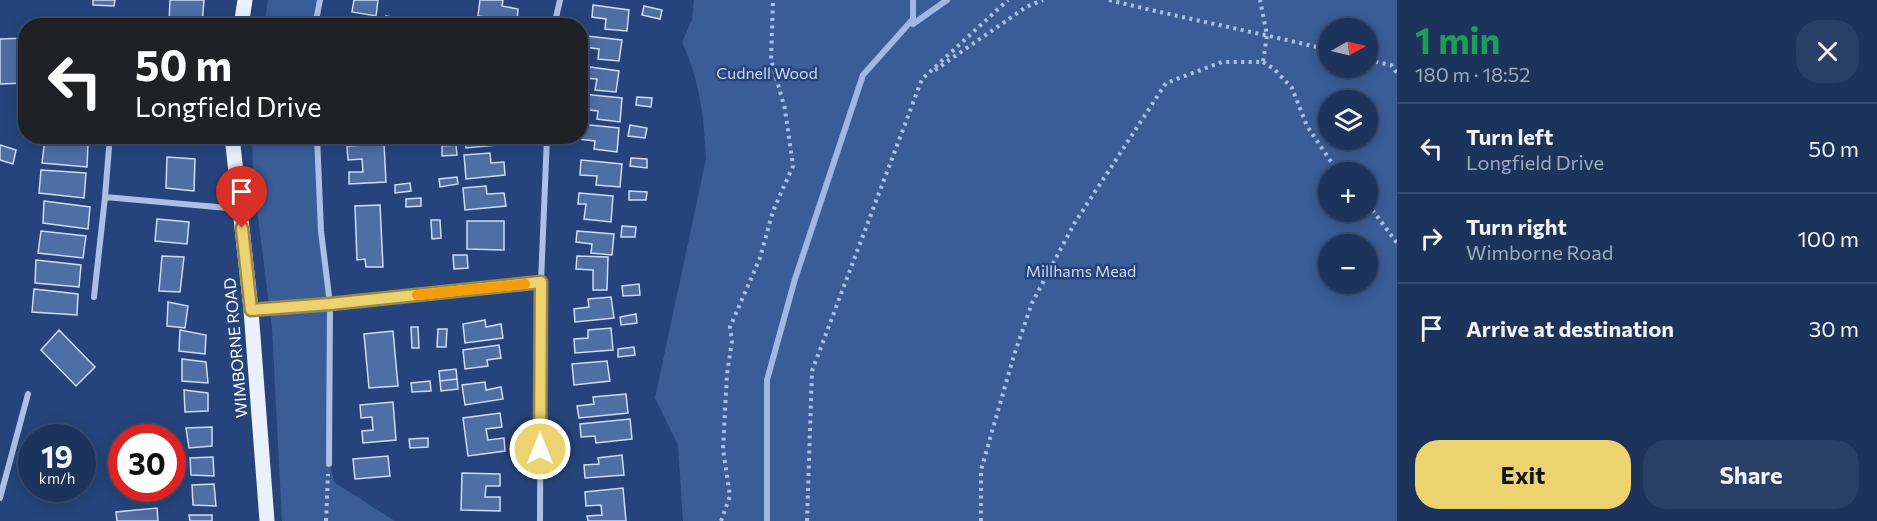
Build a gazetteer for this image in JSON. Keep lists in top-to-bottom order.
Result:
{
  "streets": {
    "main road": ["WIMBORNE ROAD"]
  },
  "parks": ["Cudnell Wood", "Millhams Mead"],
  "north": "right",
  "page": {
    "heading": ["1 min", "180 m · 18:52"],
    "map_buttons": ["+", "−"],
    "turn": ["50 m", "Longfield Drive"],
    "list": [
      {
        "name": "Turn left",
        "note": "Longfield Drive",
        "value": "50 m"
      },
      {
        "name": "Turn right",
        "note": "Wimborne Road",
        "value": "100 m"
      },
      {
        "name": "Arrive at destination",
        "value": "30 m"
      }
    ],
    "speed": "19 km/h",
    "limit": "30",
    "buttons": ["Exit", "Share"]
  }
}
